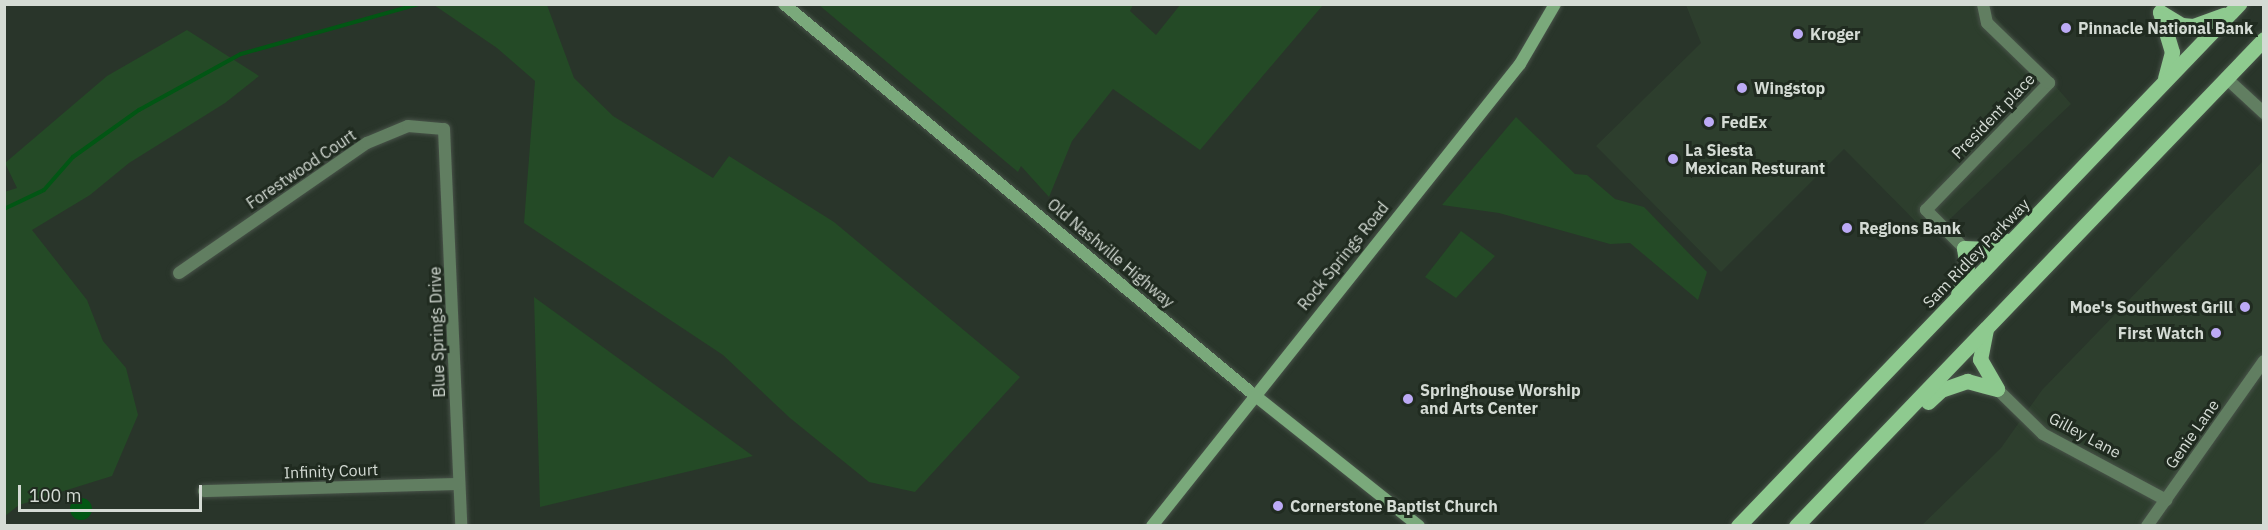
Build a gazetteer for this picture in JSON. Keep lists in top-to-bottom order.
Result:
{
  "streets": {
    "main road": ["Old Nashville Highway", "Sam Ridley Parkway", "Rock Springs Road"],
    "street": [
      "President place",
      "Forestwood Court",
      "Blue Springs Drive",
      "Genie Lane",
      "Gilley Lane",
      "Infinity Court"
    ]
  },
  "crossings": [
    ["Forestwood Court", "Blue Springs Drive"],
    ["Old Nashville Highway", "Rock Springs Road"],
    ["Blue Springs Drive", "Infinity Court"],
    ["Genie Lane", "Gilley Lane"]
  ],
  "places": [
    "Pinnacle National Bank",
    "Kroger",
    "Wingstop",
    "FedEx",
    "La Siesta Mexican Resturant",
    "Regions Bank",
    "Moe's Southwest Grill",
    "First Watch",
    "Springhouse Worship and Arts Center",
    "Cornerstone Baptist Church"
  ],
  "scale_bar": "100 m"
}
